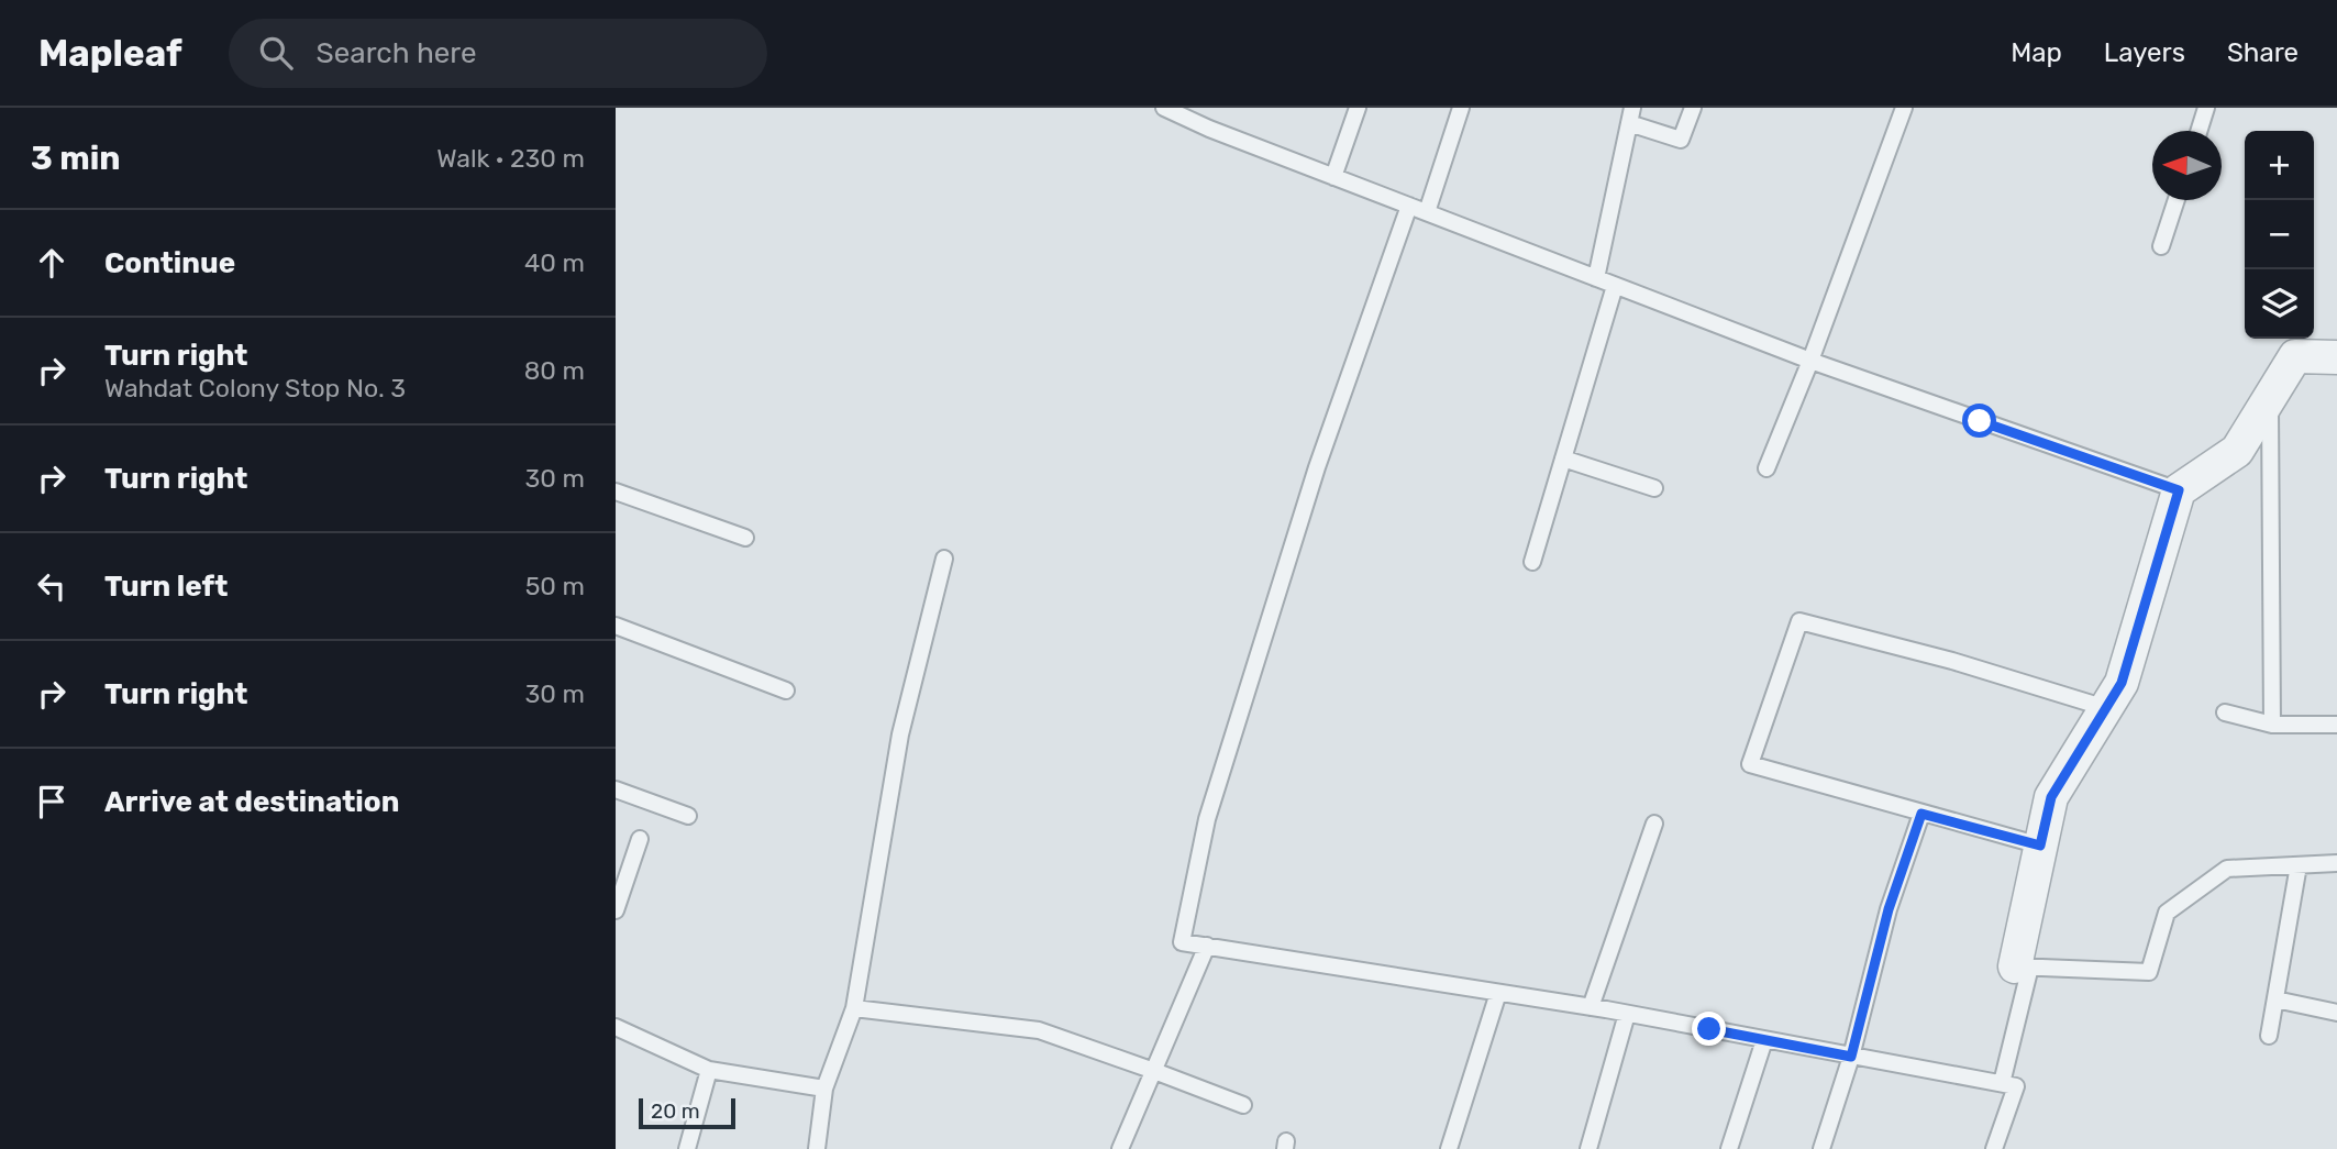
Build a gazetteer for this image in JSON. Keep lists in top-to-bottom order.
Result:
{
  "scale_bar": "20 m",
  "north": "left",
  "page": {
    "header": "Mapleaf",
    "search": "Search here",
    "nav": ["Map", "Layers", "Share"],
    "heading": ["3 min", "Walk · 230 m"],
    "map_buttons": ["+", "−"],
    "list": [
      ["Continue", "40 m"],
      ["Turn right", "Wahdat Colony Stop No. 3", "80 m"],
      ["Turn right", "30 m"],
      ["Turn left", "50 m"],
      ["Turn right", "30 m"],
      "Arrive at destination"
    ],
    "scale": "20 m"
  }
}
